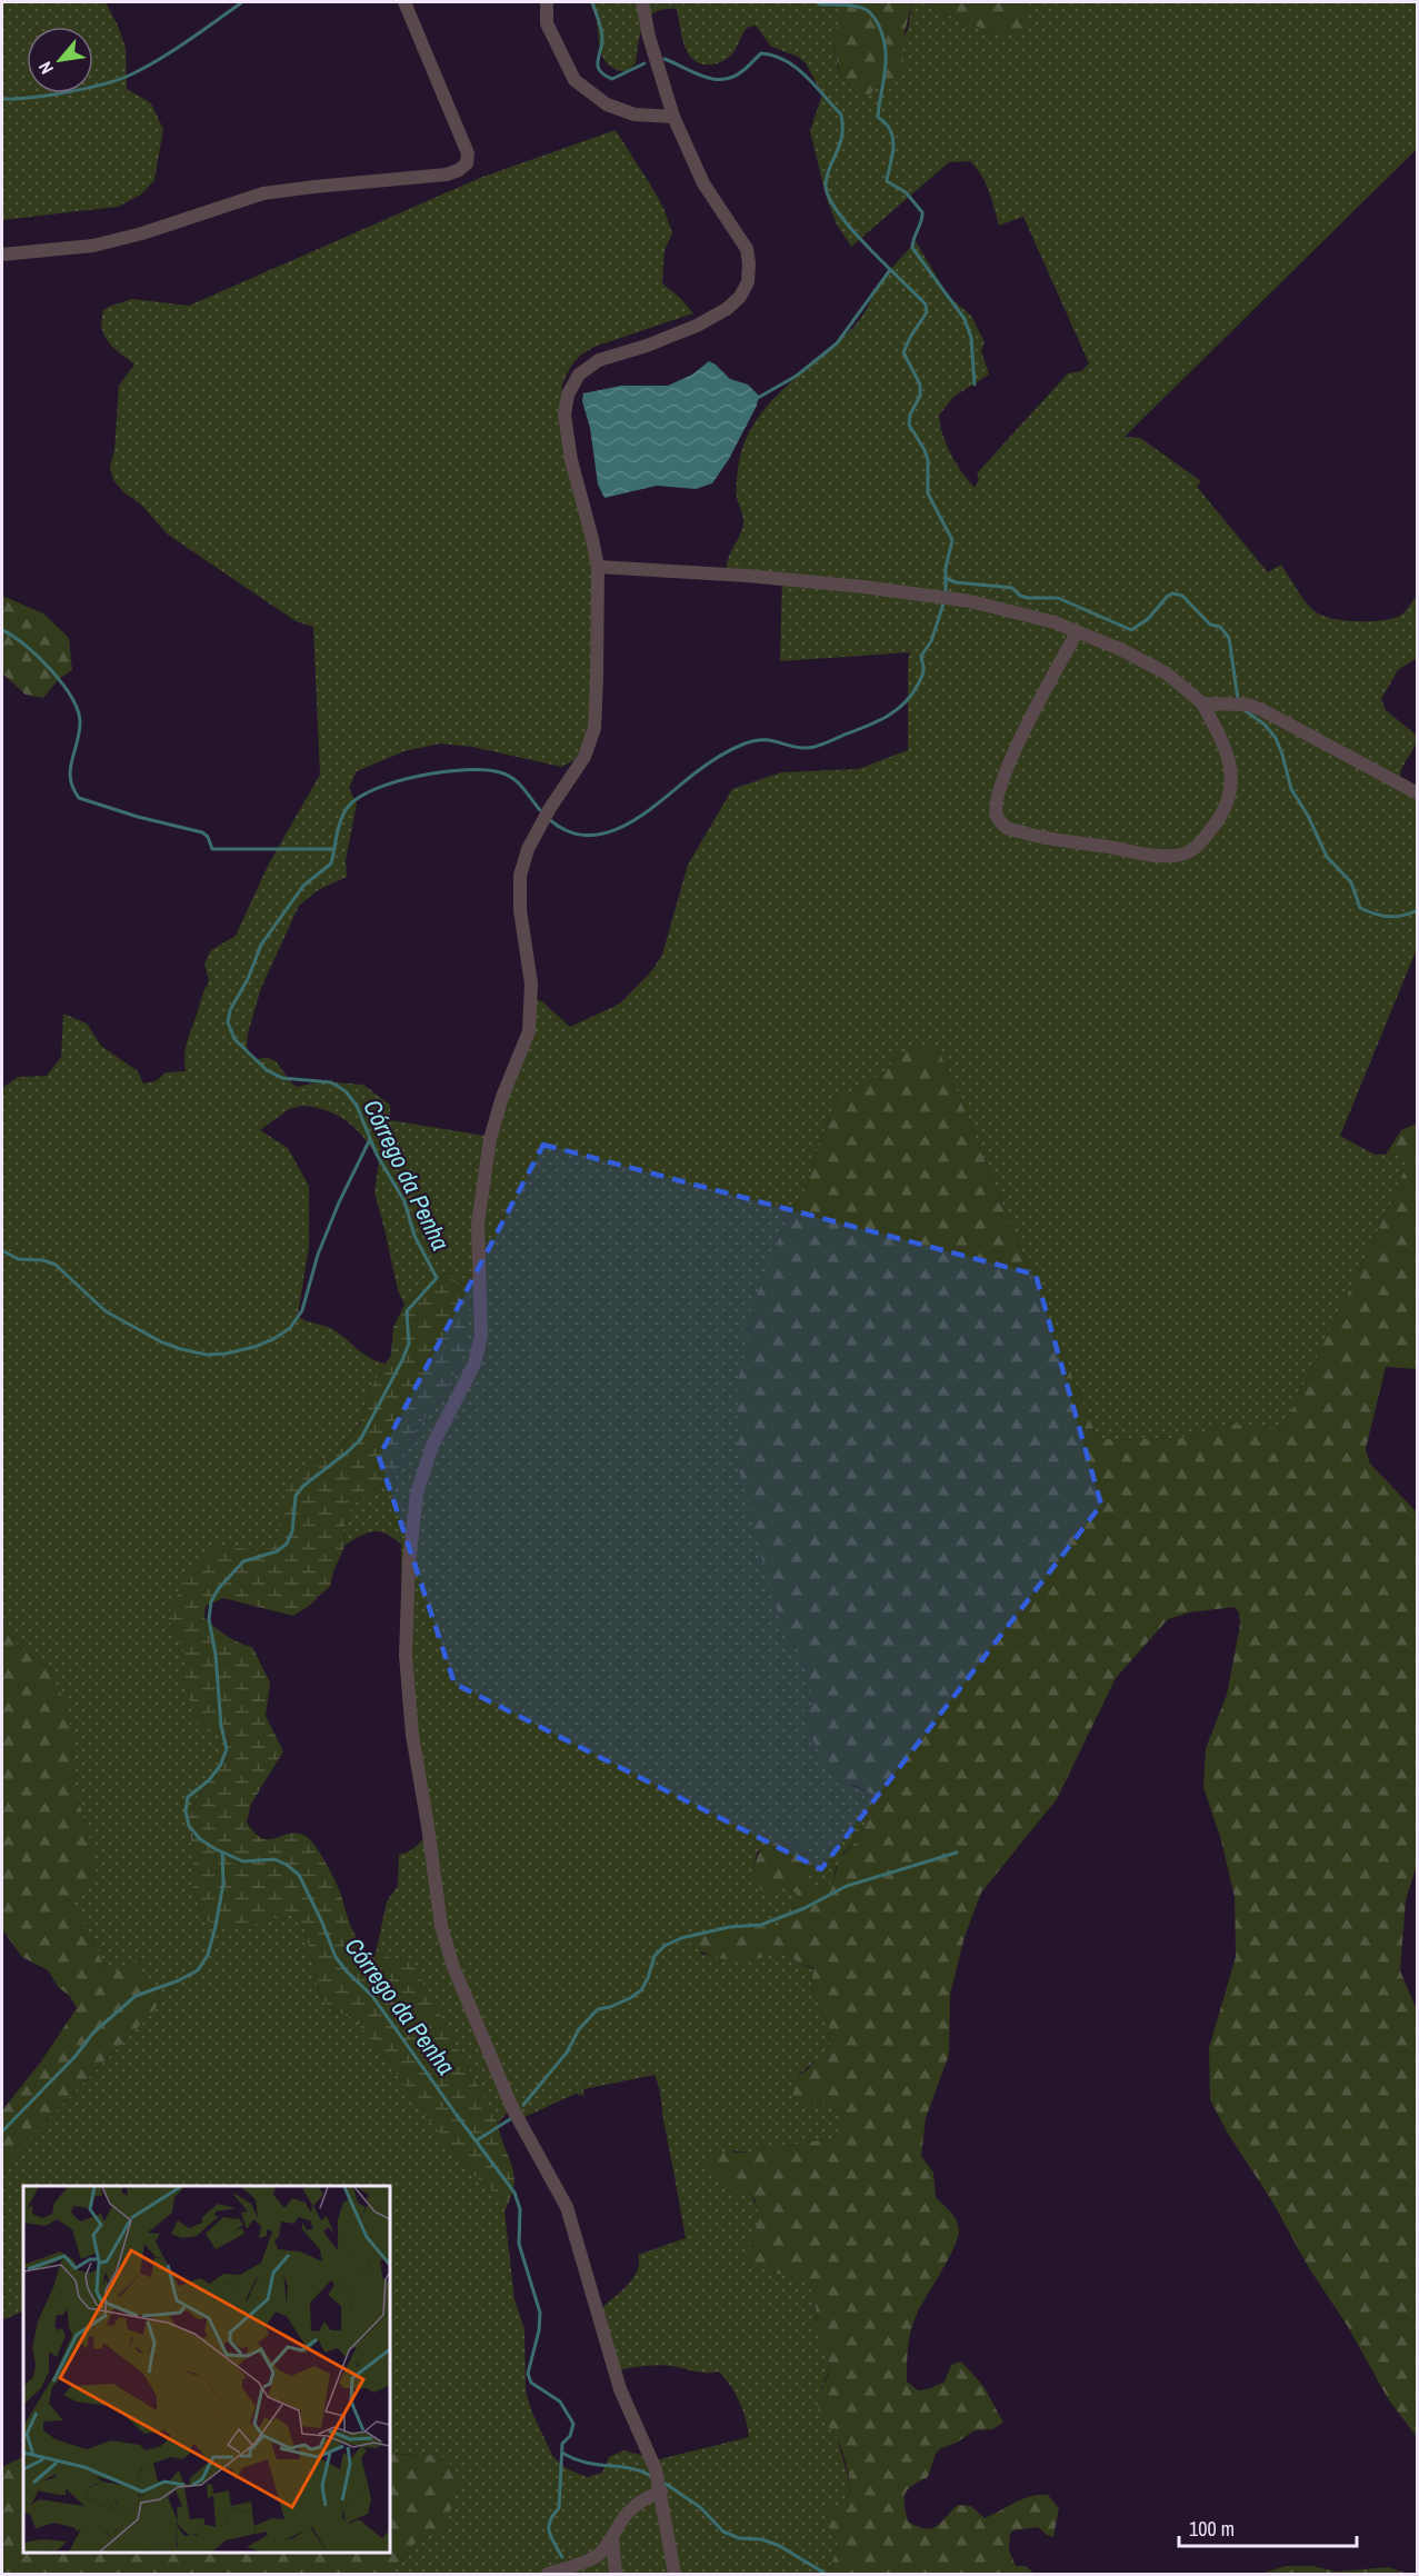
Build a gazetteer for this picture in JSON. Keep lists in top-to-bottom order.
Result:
{
  "water": ["Córrego da Penha"],
  "scale_bar": "100 m",
  "north": "bottom left"
}
